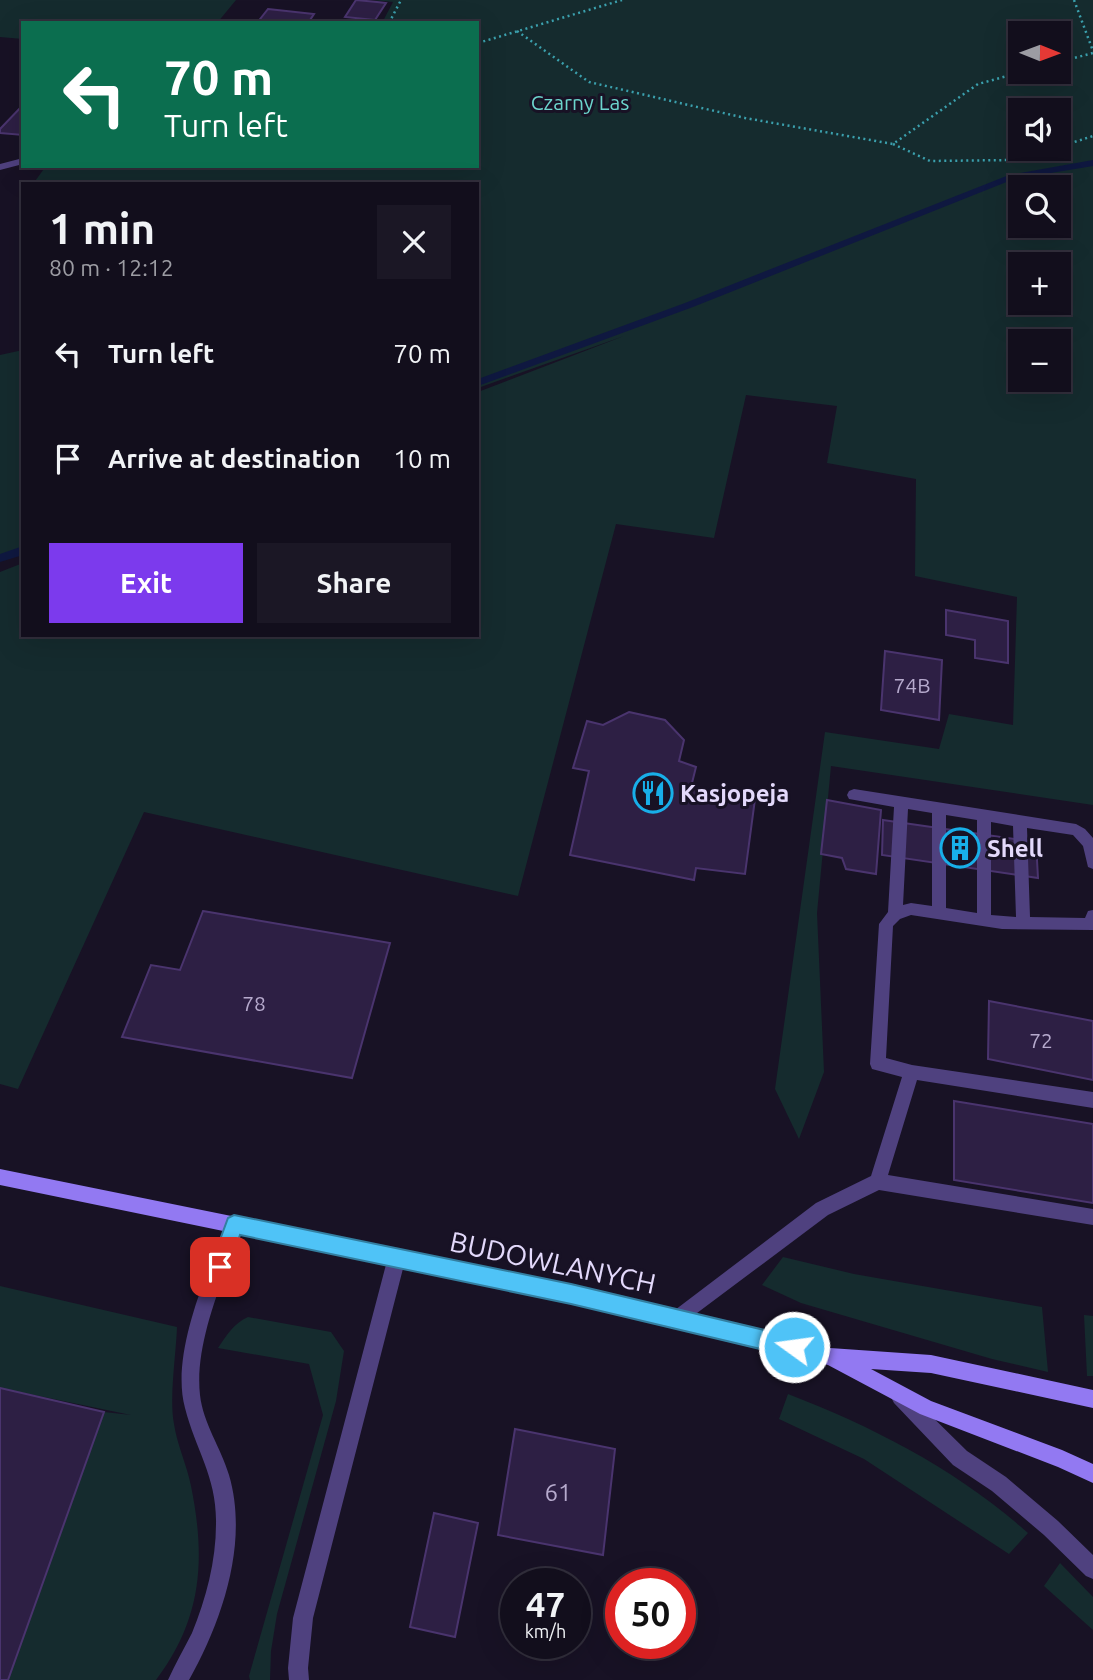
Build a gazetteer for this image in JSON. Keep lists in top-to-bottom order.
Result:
{
  "streets": {
    "main road": ["BUDOWLANYCH"]
  },
  "parks": ["Czarny Las"],
  "places": {
    "restaurant": ["Kasjopeja"],
    "building": ["Shell"]
  },
  "house_numbers": [
    "74B",
    "78",
    "72",
    "61"
  ],
  "north": "right",
  "page": {
    "map_buttons": ["+", "−"],
    "turn": ["70 m", "Turn left"],
    "heading": ["1 min", "80 m · 12:12"],
    "list": [
      {
        "name": "Turn left",
        "value": "70 m"
      },
      {
        "name": "Arrive at destination",
        "value": "10 m"
      }
    ],
    "buttons": ["Exit", "Share"],
    "speed": "47 km/h",
    "limit": "50"
  }
}
